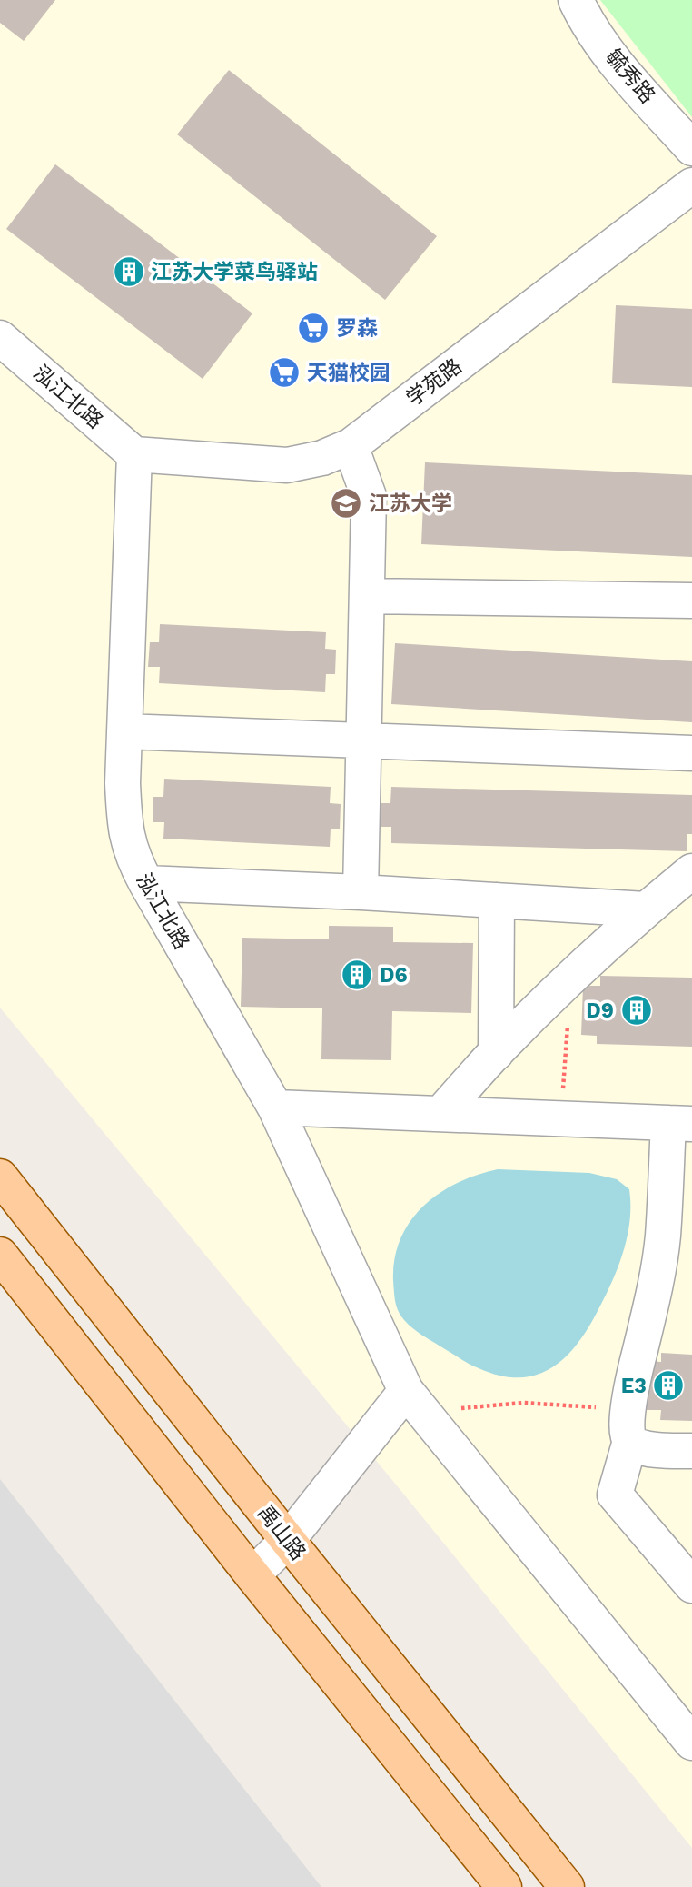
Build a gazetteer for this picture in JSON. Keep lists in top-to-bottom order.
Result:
{
  "streets": {
    "main road": ["禹山路"],
    "lane": ["毓秀路", "学苑路", "泓江北路"]
  },
  "crossings": [
    ["学苑路", "泓江北路"]
  ],
  "places": {
    "building": [
      "江苏大学菜鸟驿站",
      "D6",
      "D9",
      "E3"
    ],
    "supermarket": ["罗森", "天猫校园"],
    "school or university": ["江苏大学"]
  }
}
